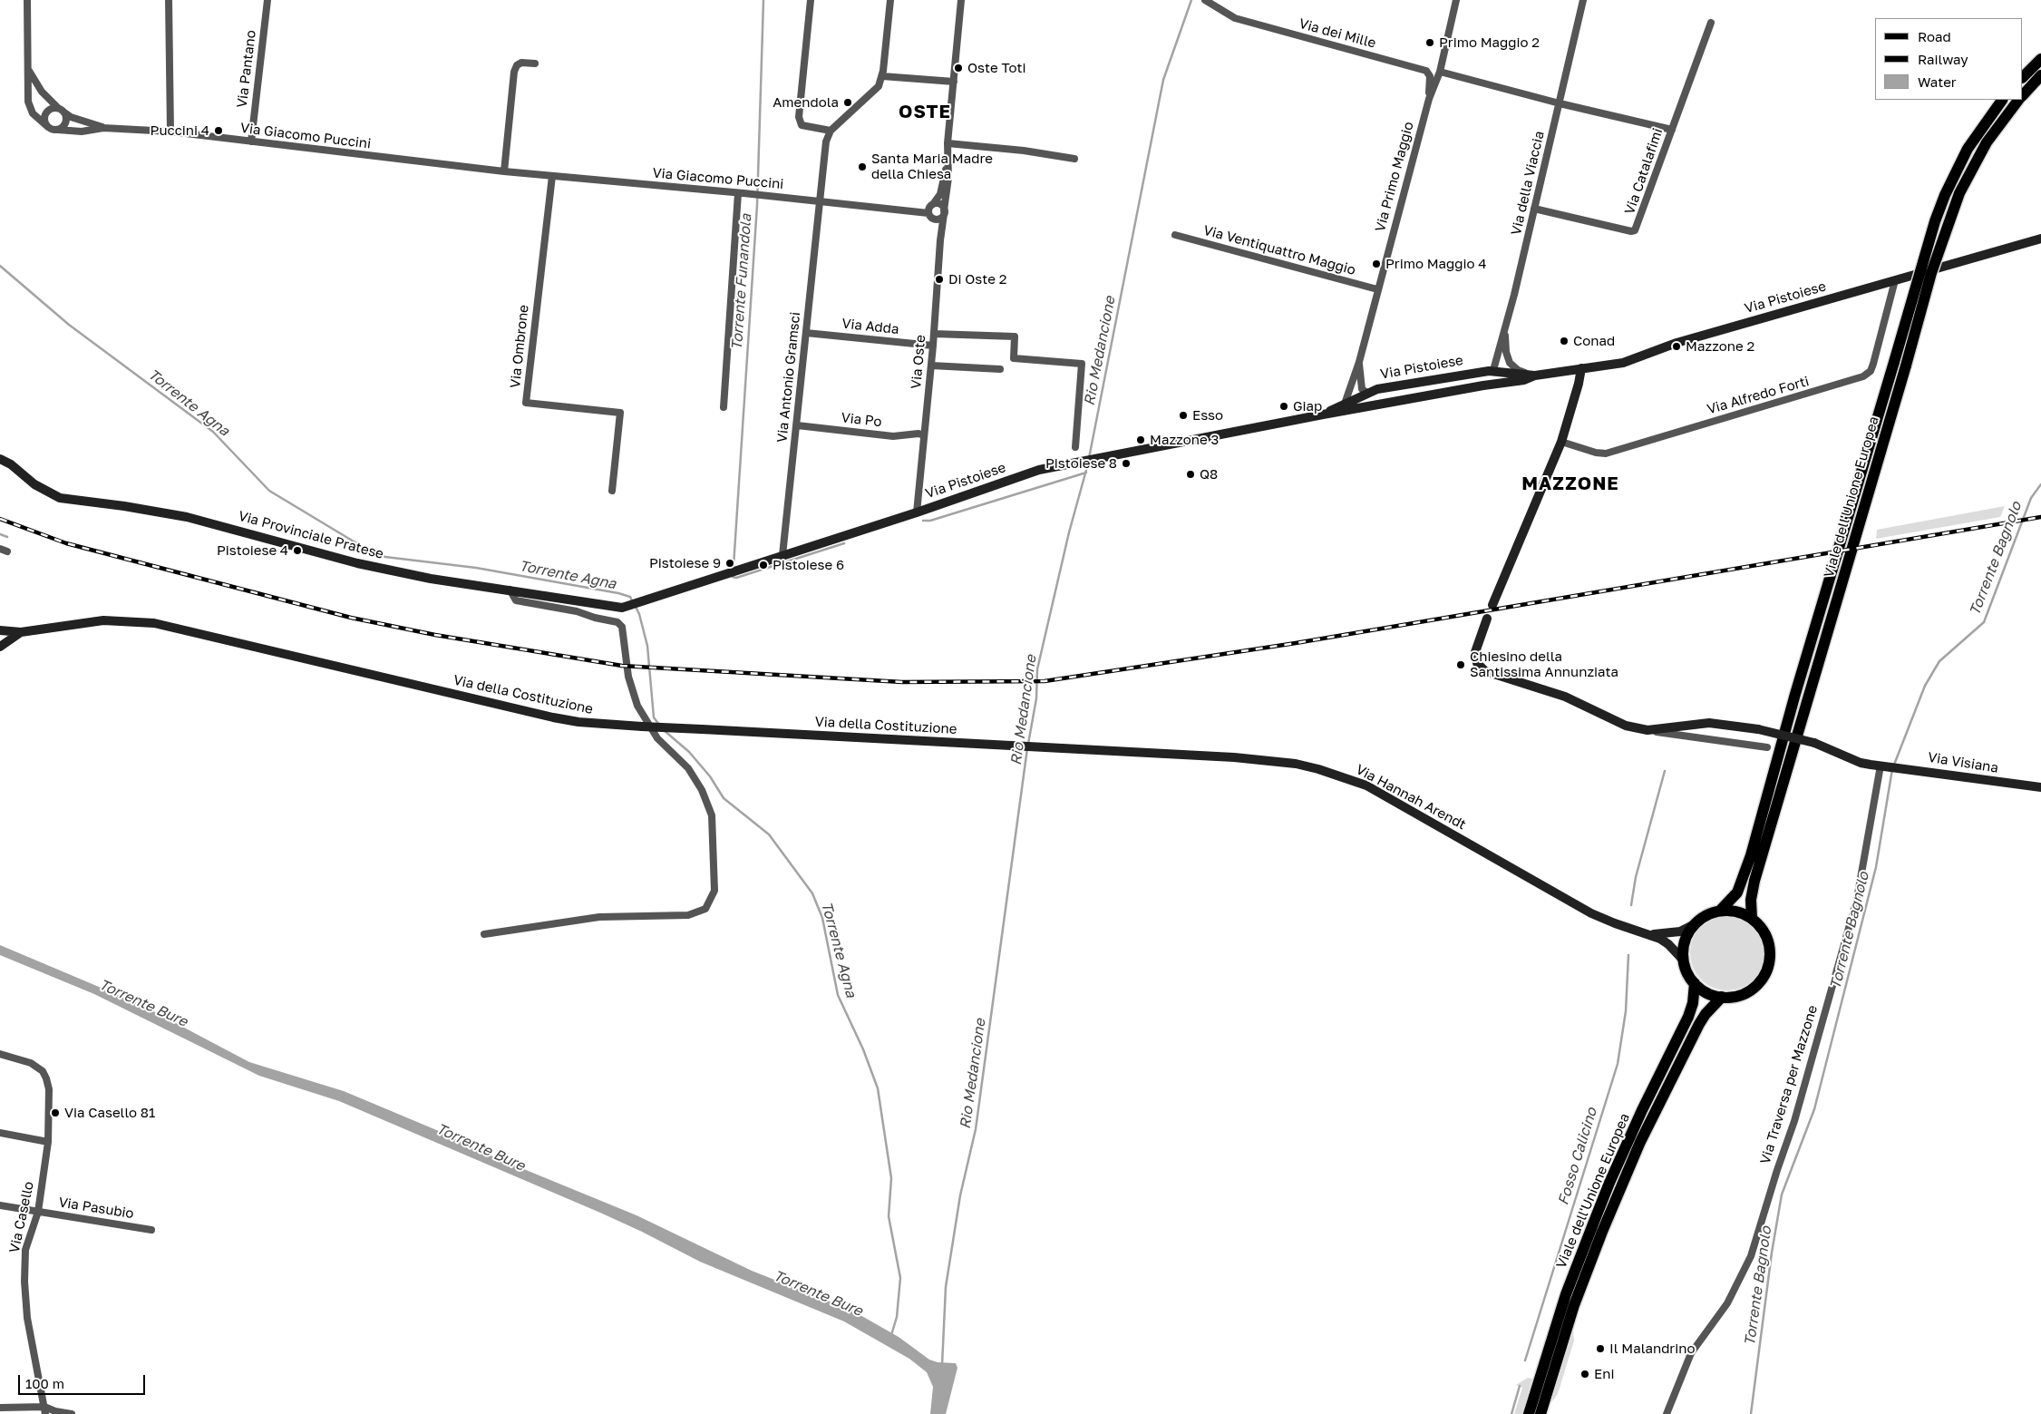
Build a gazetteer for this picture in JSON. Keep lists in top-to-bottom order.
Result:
{
  "streets": {
    "main road": ["Viale dell'Unione Europea"],
    "street": [
      "Via dei Mille",
      "Via Pantano",
      "Via Giacomo Puccini",
      "Via Catalafimi",
      "Via Primo Maggio",
      "Via della Viaccia",
      "Via Ventiquattro Maggio",
      "Via Pistoiese",
      "Via Adda",
      "Via Ombrone",
      "Via Oste",
      "Via Antonio Gramsci",
      "Via Alfredo Forti",
      "Via Po",
      "Via Provinciale Pratese",
      "Via della Costituzione",
      "Via Visiana",
      "Via Hannah Arendt",
      "Via Traversa per Mazzone",
      "Via Pasubio",
      "Via Casello"
    ]
  },
  "crossings": [
    ["Via dei Mille", "Via Primo Maggio"],
    ["Via Pantano", "Via Giacomo Puccini"],
    ["Via Giacomo Puccini", "Via Ombrone"],
    ["Via Giacomo Puccini", "Via Oste"],
    ["Via Giacomo Puccini", "Via Antonio Gramsci"],
    ["Via Catalafimi", "Via della Viaccia"],
    ["Via Primo Maggio", "Via Ventiquattro Maggio"],
    ["Via Primo Maggio", "Via Pistoiese"],
    ["Via della Viaccia", "Via Pistoiese"],
    ["Via Pistoiese", "Via Oste"],
    ["Via Pistoiese", "Via Antonio Gramsci"],
    ["Via Pistoiese", "Via Alfredo Forti"],
    ["Via Pistoiese", "Via Provinciale Pratese"],
    ["Via Adda", "Via Oste"],
    ["Via Adda", "Via Antonio Gramsci"],
    ["Via Oste", "Via Po"],
    ["Via Antonio Gramsci", "Via Po"],
    ["Via della Costituzione", "Via Hannah Arendt"],
    ["Via Visiana", "Via Traversa per Mazzone"],
    ["Via Pasubio", "Via Casello"]
  ],
  "districts": ["OSTE", "MAZZONE"],
  "water": [
    "Torrente Funandola",
    "Rio Medancione",
    "Torrente Agna",
    "Torrente Bagnolo",
    "Torrente Bure",
    "Fosso Calicino"
  ],
  "places": [
    "Primo Maggio 2",
    "Oste Toti",
    "Amendola",
    "Puccini 4",
    "Santa Maria Madre della Chiesa",
    "Primo Maggio 4",
    "Di Oste 2",
    "Conad",
    "Mazzone 2",
    "Giap",
    "Esso",
    "Mazzone 3",
    "Pistoiese 8",
    "Q8",
    "Pistoiese 4",
    "Pistoiese 9",
    "Pistoiese 6",
    "Chiesino della Santissima Annunziata",
    "Via Casello 81",
    "Il Malandrino",
    "Eni"
  ],
  "legend": ["Road", "Railway", "Water"],
  "scale_bar": "100 m"
}
